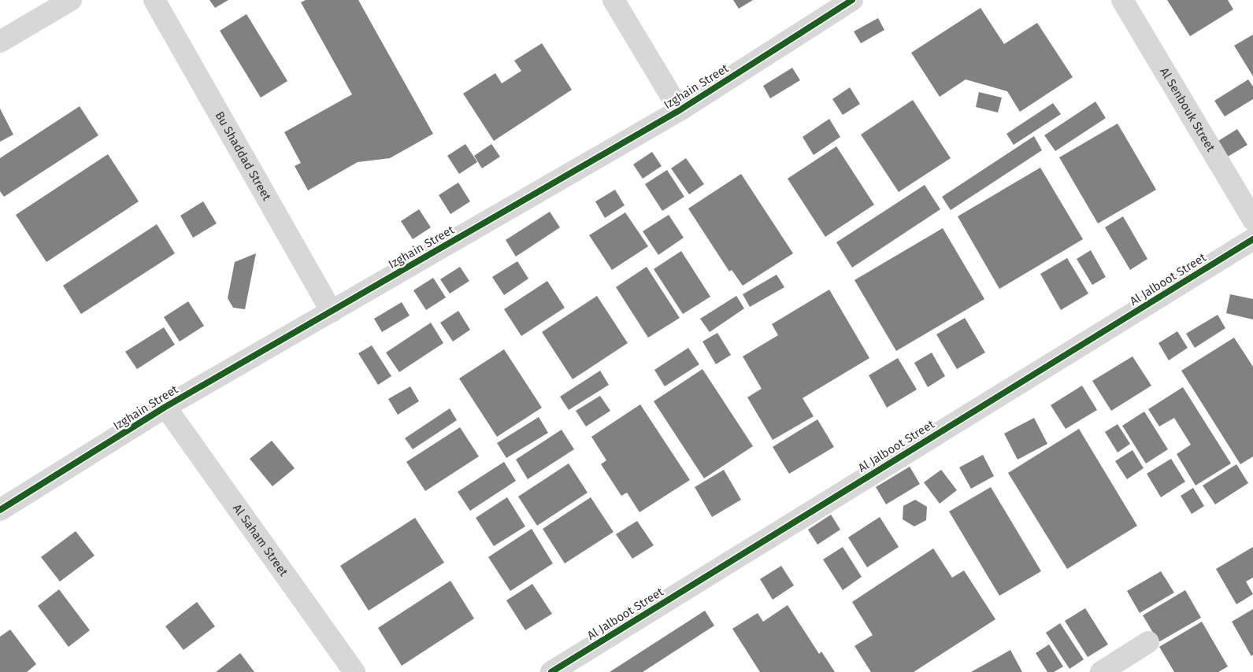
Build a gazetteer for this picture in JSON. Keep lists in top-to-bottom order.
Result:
{
  "streets": {
    "street": [
      "Izghain Street",
      "Al Senbouk Street",
      "Bu Shaddad Street",
      "Al Jalboot Street",
      "Al Saham Street"
    ]
  },
  "crossings": [
    ["Izghain Street", "Bu Shaddad Street"],
    ["Izghain Street", "Al Saham Street"]
  ]
}
